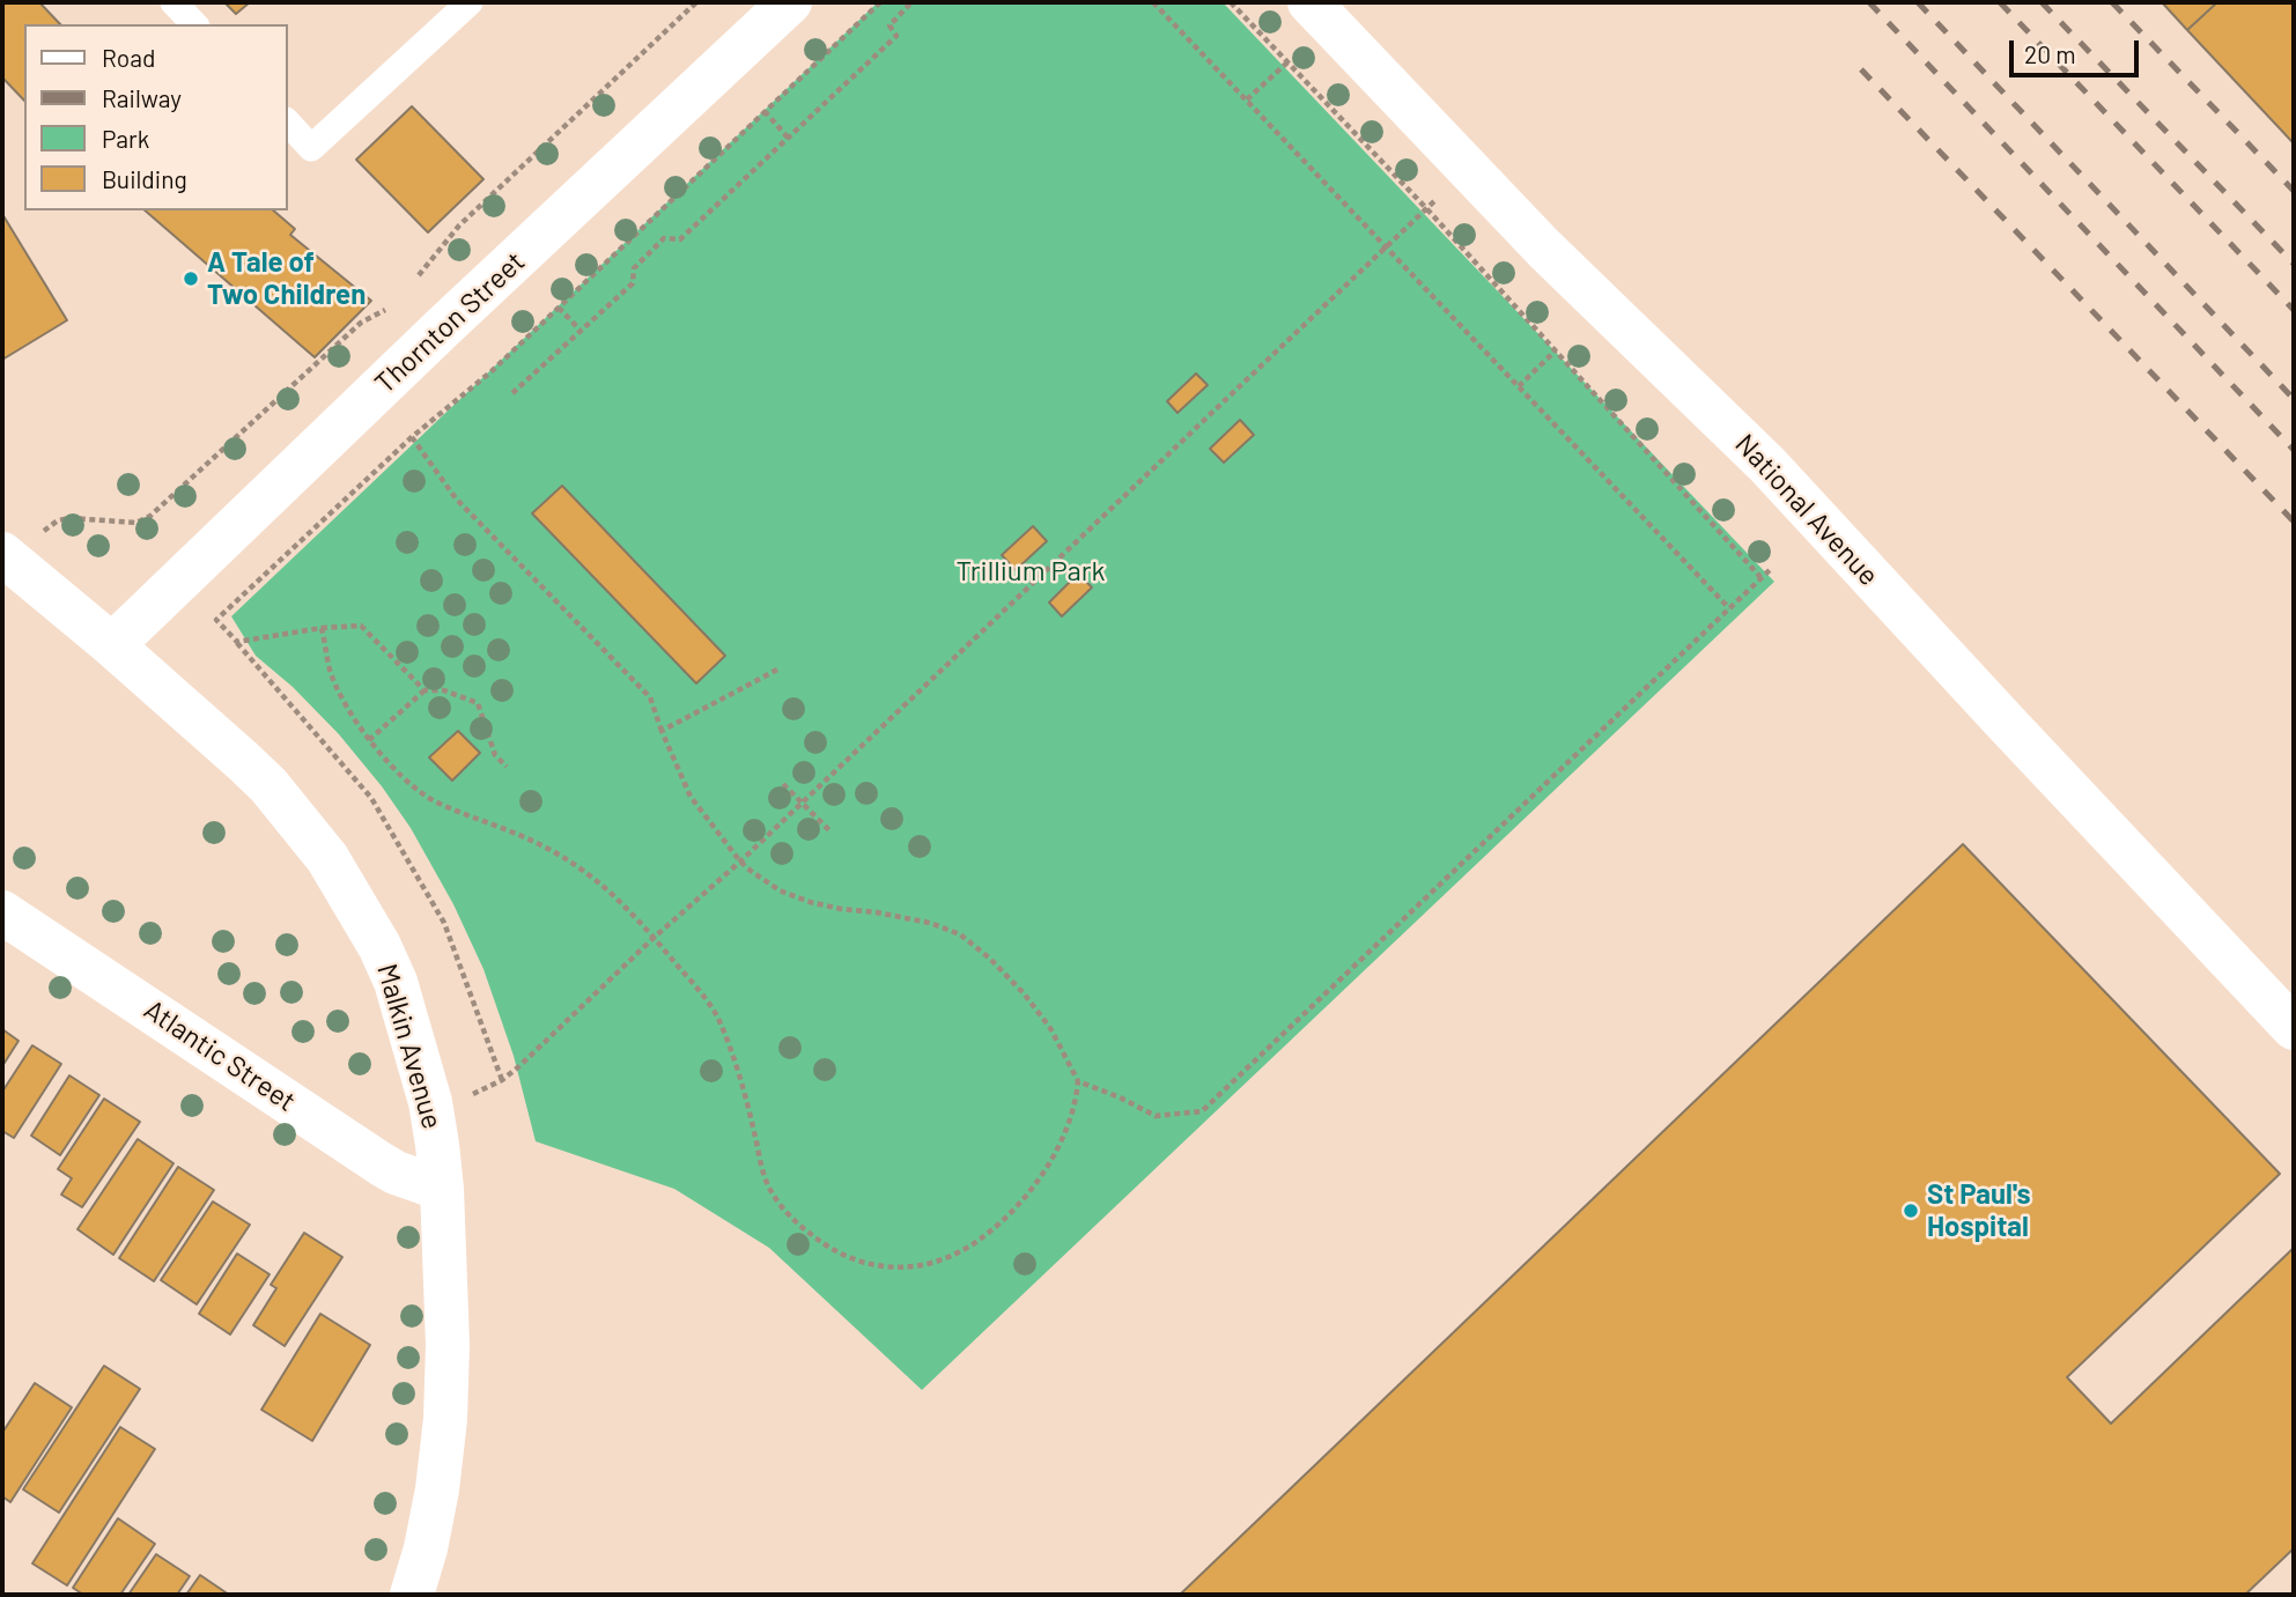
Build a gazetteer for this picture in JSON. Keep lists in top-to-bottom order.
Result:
{
  "streets": {
    "street": [
      "Thornton Street",
      "National Avenue",
      "Malkin Avenue",
      "Atlantic Street"
    ]
  },
  "crossings": [
    ["Thornton Street", "Malkin Avenue"],
    ["Malkin Avenue", "Atlantic Street"]
  ],
  "parks": ["Trillium Park"],
  "places": ["A Tale of Two Children", "St Paul's Hospital"],
  "legend": [
    "Road",
    "Railway",
    "Park",
    "Building"
  ],
  "scale_bar": "20 m"
}
